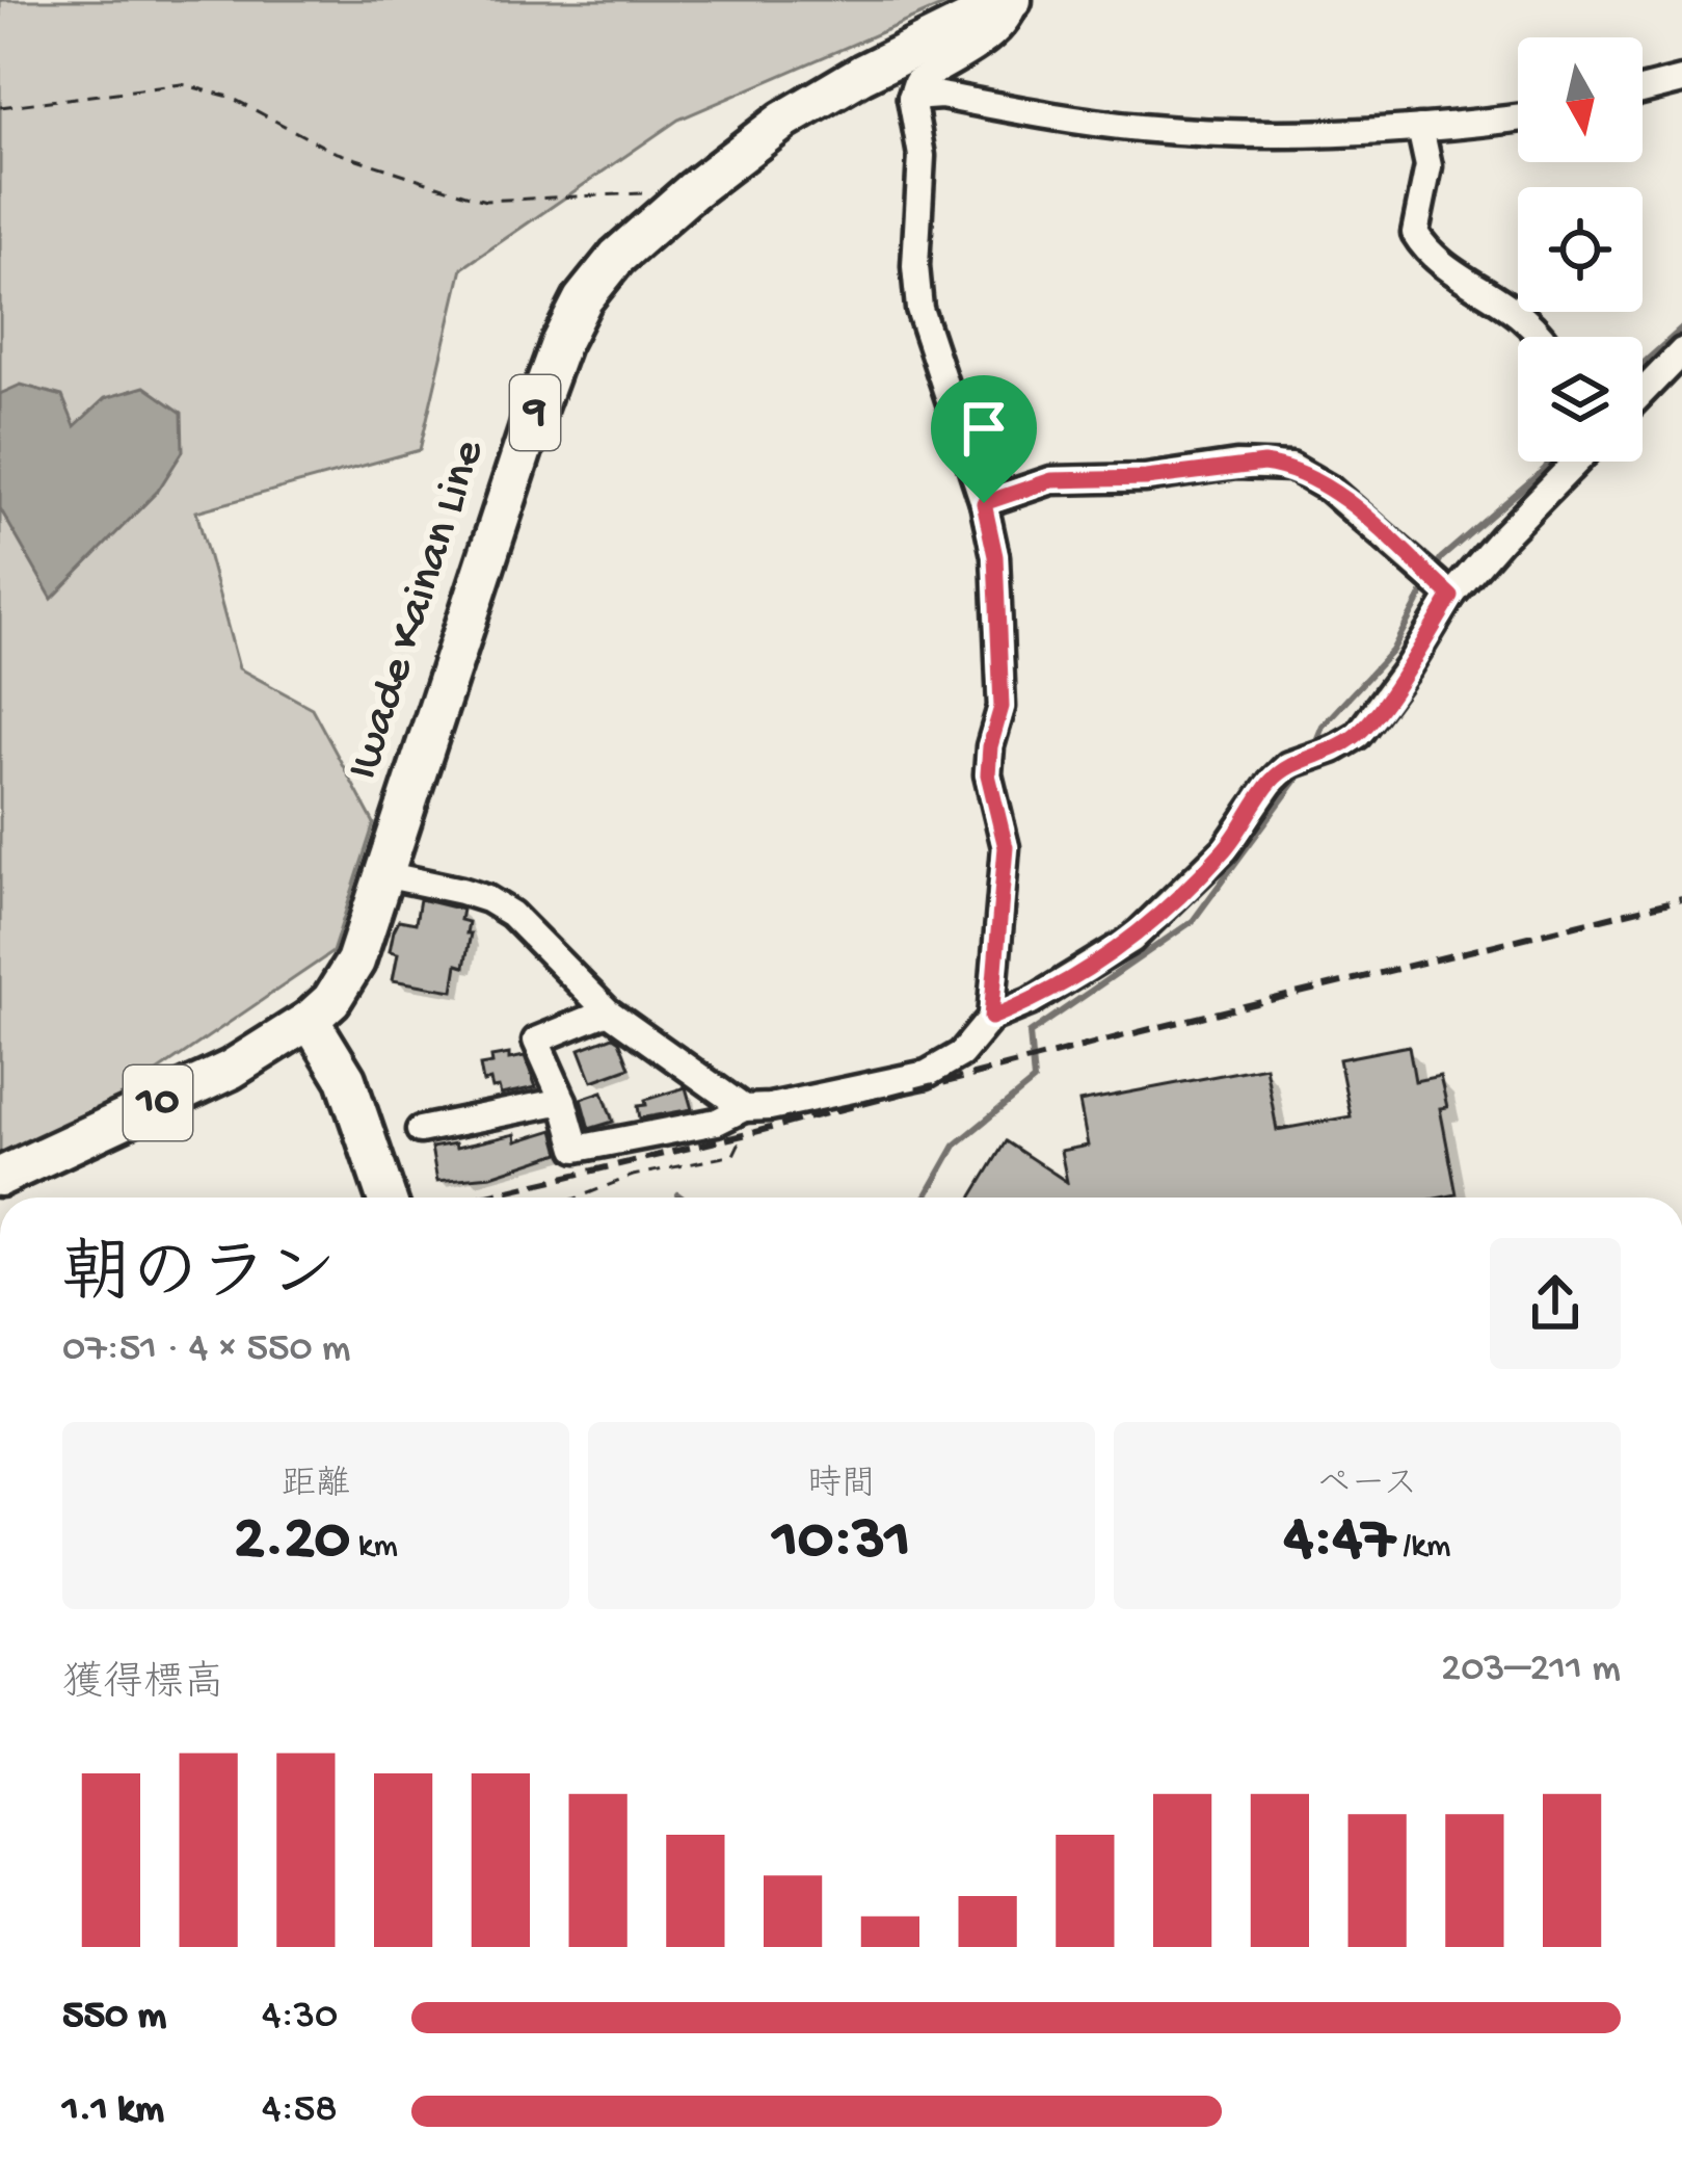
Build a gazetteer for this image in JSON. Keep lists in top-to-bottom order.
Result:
{
  "streets": {
    "main road": ["9", "Iwade Kainan Line", "10"]
  },
  "crossings": [
    ["Iwade Kainan Line", "10"]
  ],
  "north": "bottom",
  "page": {
    "heading": ["朝のラン", "07:51 · 4 × 550 m"],
    "stats": [
      ["距離", "2.20 km"],
      ["時間", "10:31"],
      ["ペース", "4:47 /km"]
    ],
    "chart": ["獲得標高", "203–211 m"],
    "list": [
      {
        "name": "550 m",
        "note": "4:30"
      },
      {
        "name": "1.1 km",
        "note": "4:58"
      }
    ]
  }
}
